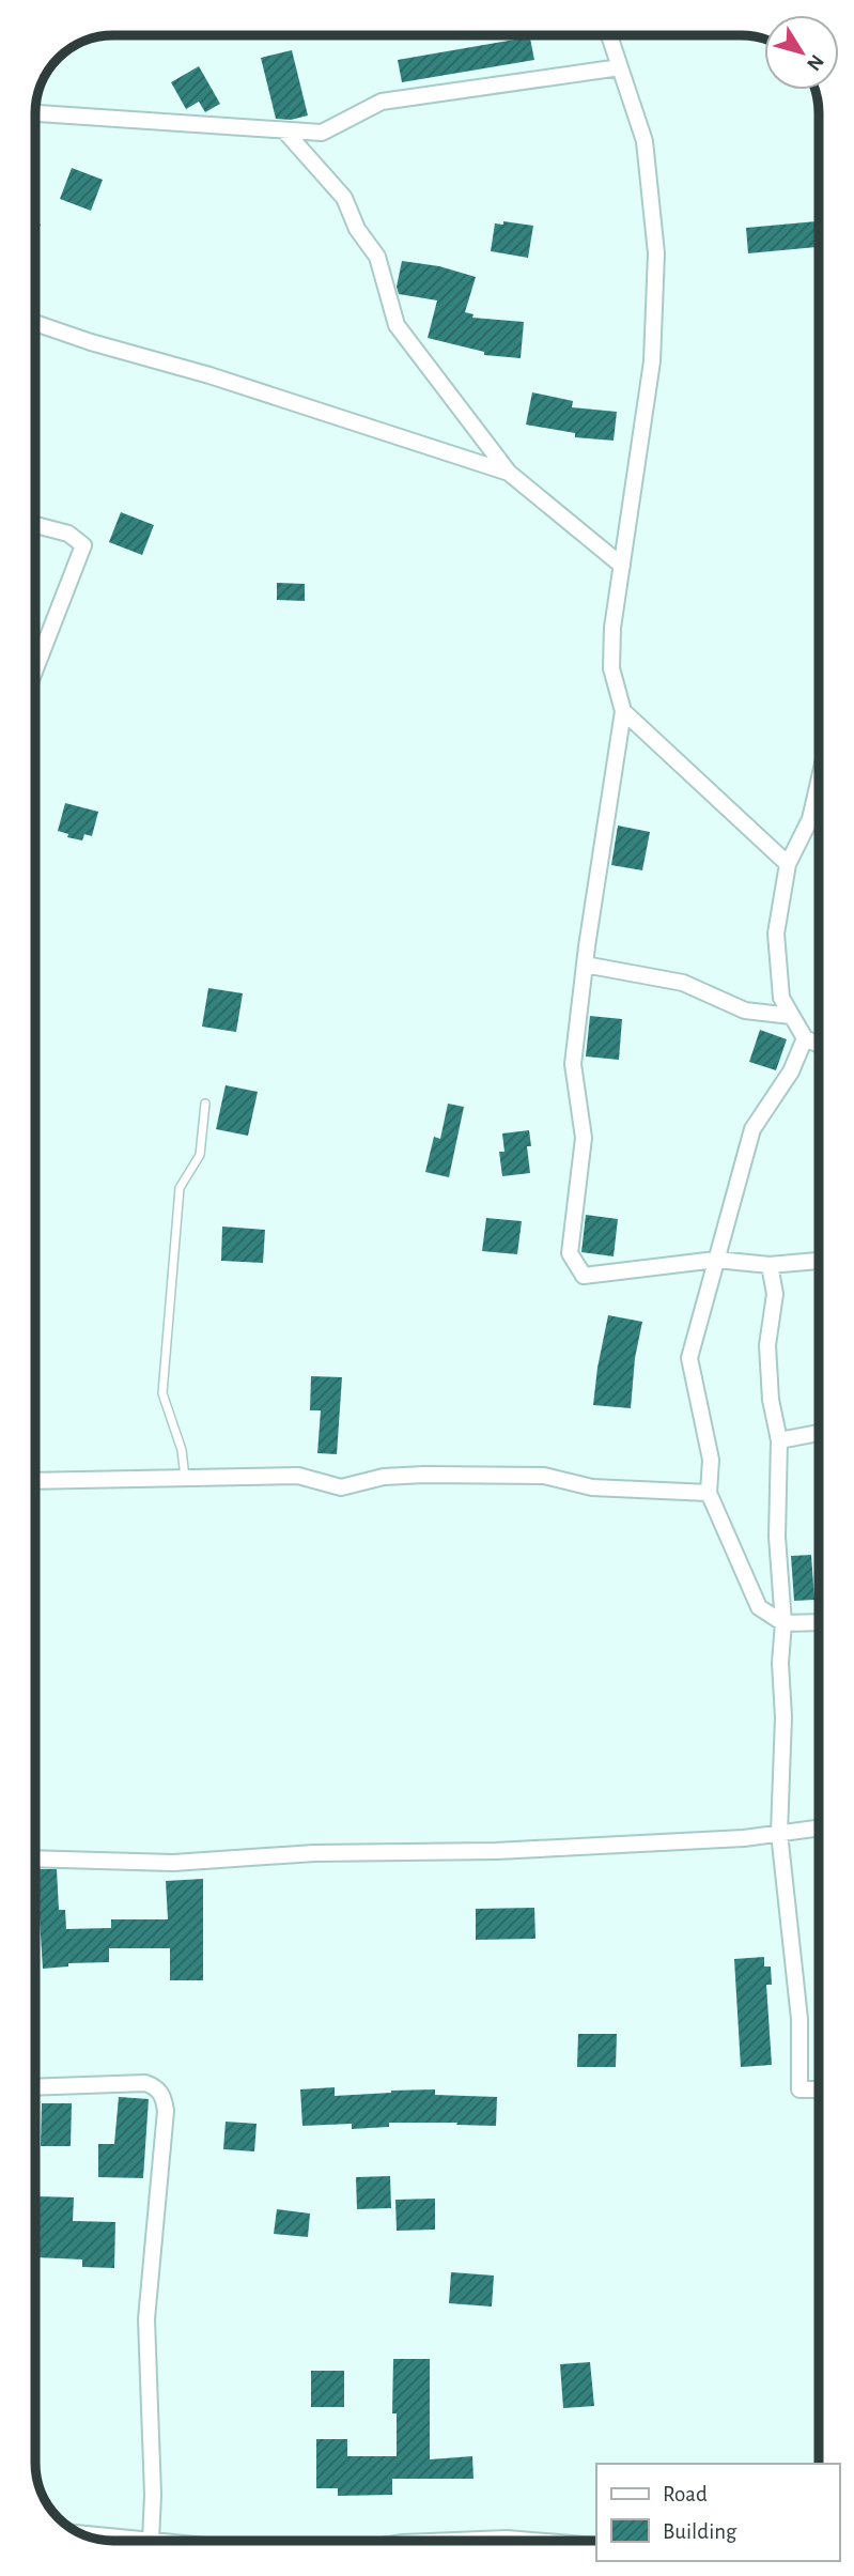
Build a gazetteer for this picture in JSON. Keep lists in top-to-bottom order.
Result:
{
  "legend": ["Road", "Building"],
  "north": "bottom right"
}
